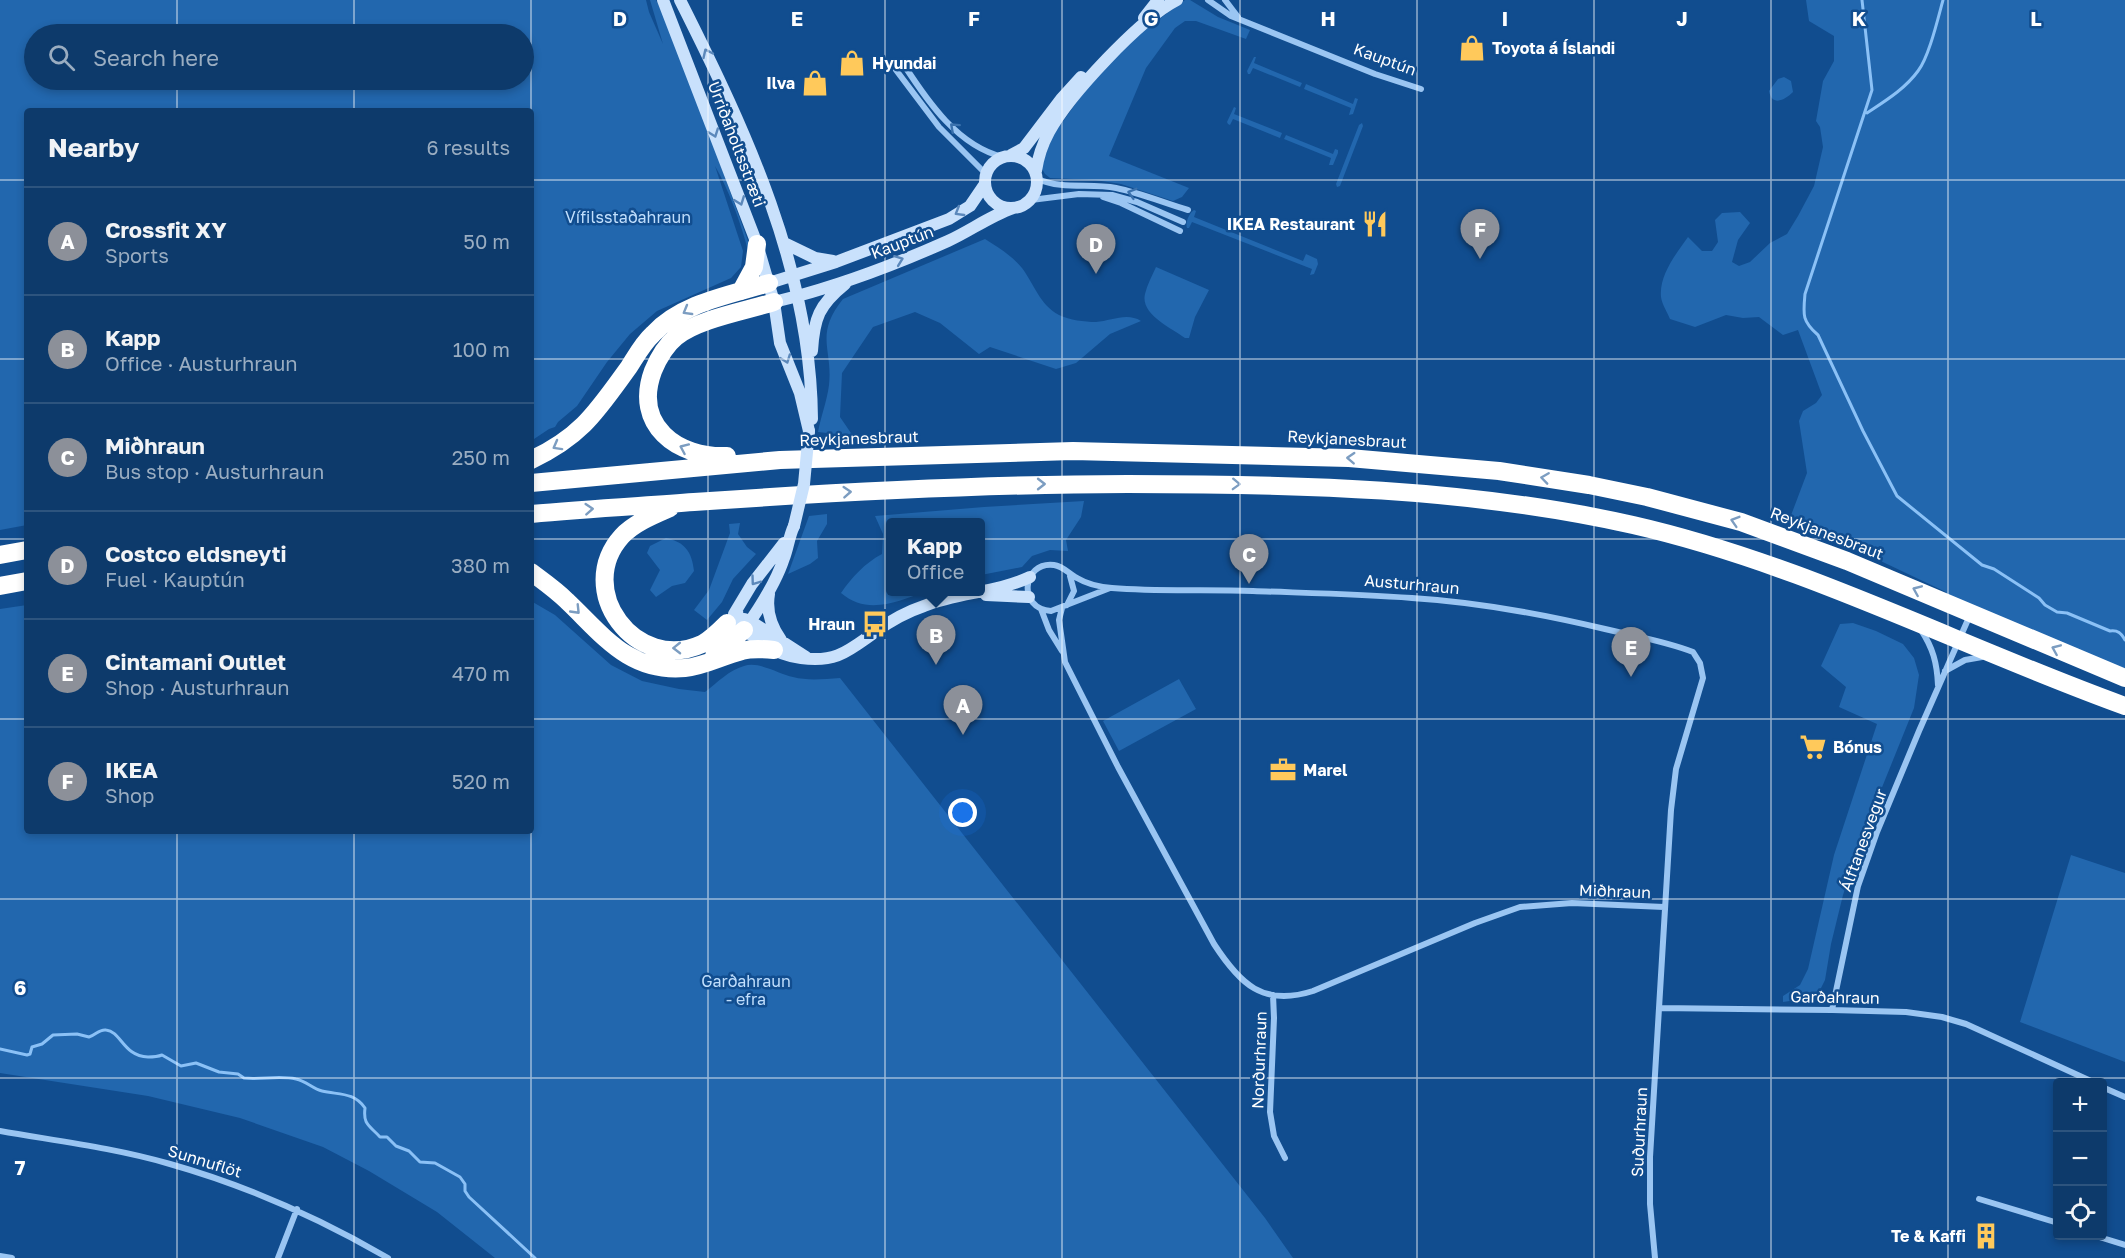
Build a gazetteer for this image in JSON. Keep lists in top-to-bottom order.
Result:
{
  "streets": {
    "highway": ["Reykjanesbraut"],
    "street": [
      "Kauptún",
      "Urriðaholtsstræti",
      "Austurhraun",
      "Álftanesvegur",
      "Miðhraun",
      "Garðahraun",
      "Norðurhraun",
      "Suðurhraun",
      "Sunnuflöt"
    ]
  },
  "crossings": [
    ["Kauptún", "Urriðaholtsstræti"],
    ["Reykjanesbraut", "Álftanesvegur"],
    ["Austurhraun", "Miðhraun"],
    ["Álftanesvegur", "Garðahraun"],
    ["Miðhraun", "Garðahraun"],
    ["Miðhraun", "Norðurhraun"],
    ["Miðhraun", "Suðurhraun"],
    ["Garðahraun", "Suðurhraun"]
  ],
  "parks": ["Vífilsstaðahraun", "Garðahraun - efra"],
  "places": {
    "shop": ["Toyota á Íslandi", "Hyundai", "Ilva"],
    "restaurant": ["IKEA Restaurant"],
    "bus stop": ["Hraun"],
    "supermarket": ["Bónus"],
    "office": ["Marel"],
    "building": ["Te & Kaffi"]
  },
  "page": {
    "search": "Search here",
    "heading": ["Nearby", "6 results"],
    "list": [
      {
        "mark": "A",
        "name": "Crossfit XY",
        "note": "Sports",
        "value": "50 m"
      },
      {
        "mark": "B",
        "name": "Kapp",
        "note": "Office · Austurhraun",
        "value": "100 m"
      },
      {
        "mark": "C",
        "name": "Miðhraun",
        "note": "Bus stop · Austurhraun",
        "value": "250 m"
      },
      {
        "mark": "D",
        "name": "Costco eldsneyti",
        "note": "Fuel · Kauptún",
        "value": "380 m"
      },
      {
        "mark": "E",
        "name": "Cintamani Outlet",
        "note": "Shop · Austurhraun",
        "value": "470 m"
      },
      {
        "mark": "F",
        "name": "IKEA",
        "note": "Shop",
        "value": "520 m"
      }
    ],
    "pins": [
      "F",
      "D",
      "C",
      "B",
      "E",
      "A"
    ],
    "popup": ["Kapp", "Office"],
    "map_buttons": ["+", "−"]
  },
  "grid": {
    "columns": [
      "D",
      "E",
      "F",
      "G",
      "H",
      "I",
      "J",
      "K",
      "L"
    ],
    "rows": ["6", "7"]
  }
}
